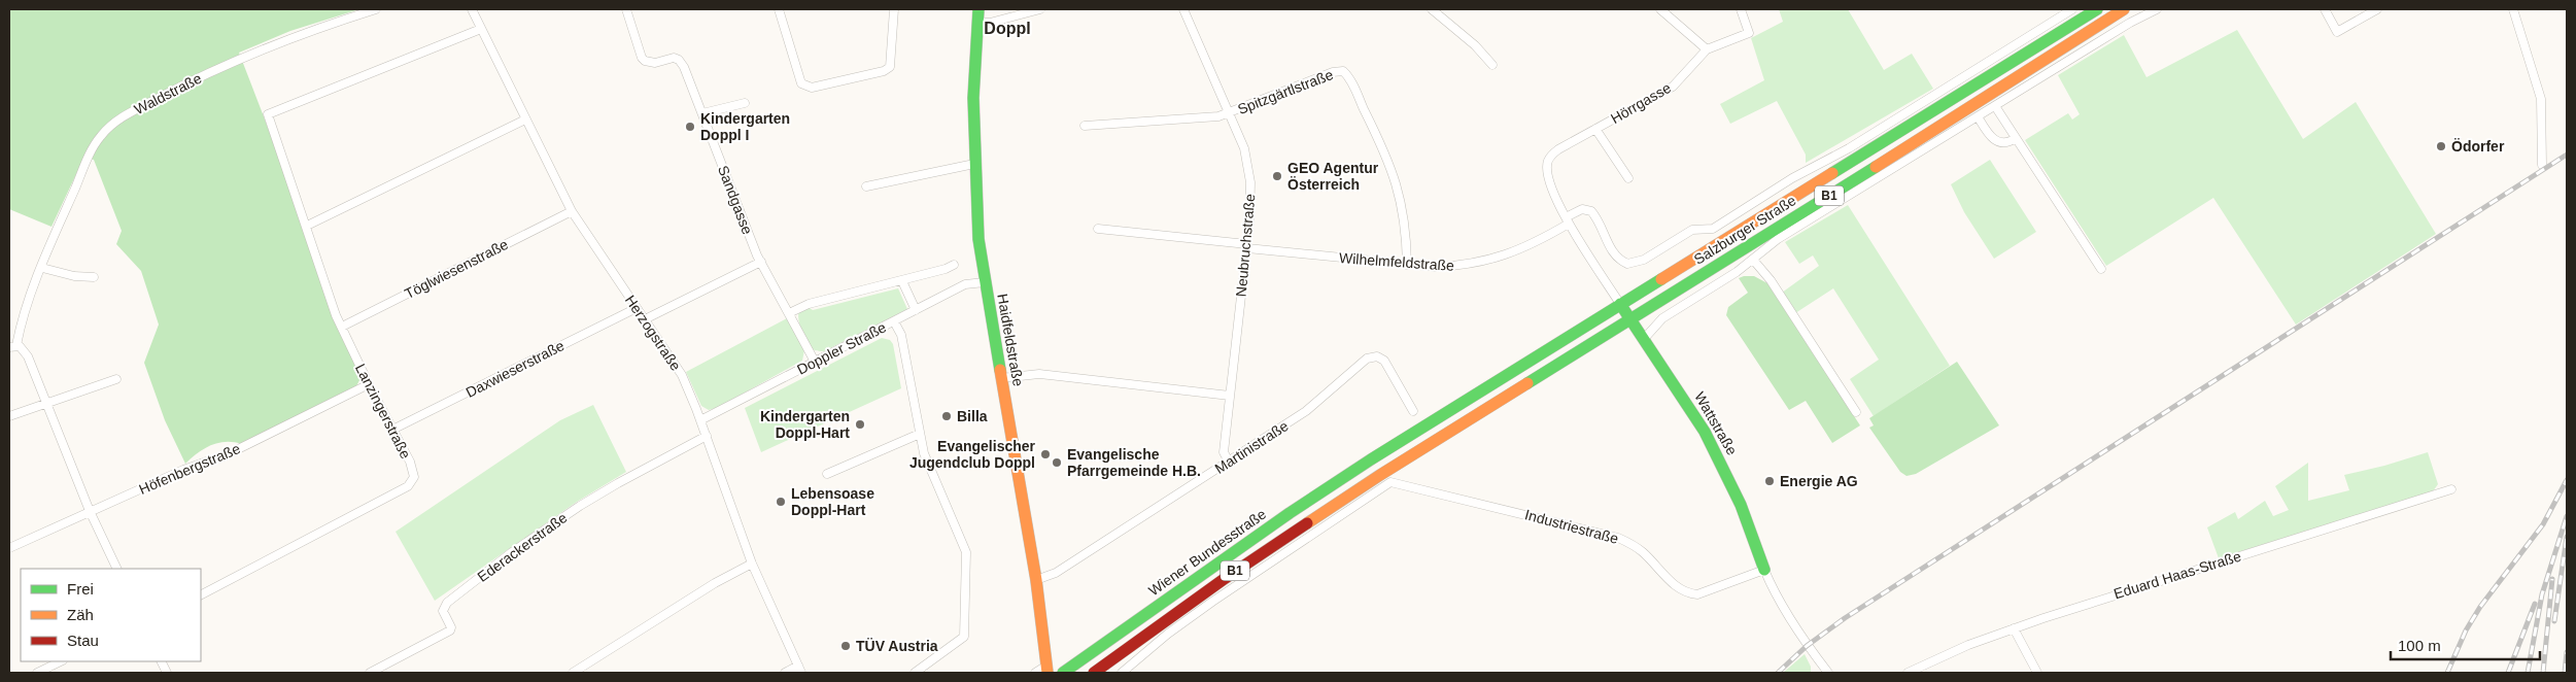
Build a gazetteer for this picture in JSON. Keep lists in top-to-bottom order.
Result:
{
  "streets": {
    "main road": [
      "B1",
      "Salzburger Straße",
      "Haidfeldstraße",
      "Wattstraße",
      "Wiener Bundesstraße"
    ],
    "street": [
      "Spitzgärtlstraße",
      "Waldstraße",
      "Hörrgasse",
      "Sandgasse",
      "Neubruchstraße",
      "Wilhelmfeldstraße",
      "Töglwiesenstraße",
      "Herzogstraße",
      "Doppler Straße",
      "Daxwieserstraße",
      "Lanzingerstraße",
      "Martinistraße",
      "Höfenbergstraße",
      "Industriestraße",
      "Ederackerstraße",
      "Eduard Haas-Straße"
    ]
  },
  "crossings": [
    ["Spitzgärtlstraße", "Neubruchstraße"],
    ["Spitzgärtlstraße", "Wilhelmfeldstraße"],
    ["Hörrgasse", "Salzburger Straße"],
    ["Hörrgasse", "Wilhelmfeldstraße"],
    ["B1", "Salzburger Straße"],
    ["Sandgasse", "Doppler Straße"],
    ["Salzburger Straße", "Wilhelmfeldstraße"],
    ["Salzburger Straße", "Wattstraße"],
    ["Salzburger Straße", "Wiener Bundesstraße"],
    ["Neubruchstraße", "Wilhelmfeldstraße"],
    ["Neubruchstraße", "Martinistraße"],
    ["Töglwiesenstraße", "Herzogstraße"],
    ["Töglwiesenstraße", "Lanzingerstraße"],
    ["Herzogstraße", "Doppler Straße"],
    ["Herzogstraße", "Daxwieserstraße"],
    ["Herzogstraße", "Lanzingerstraße"],
    ["Herzogstraße", "Ederackerstraße"],
    ["Haidfeldstraße", "Doppler Straße"],
    ["Haidfeldstraße", "Martinistraße"],
    ["Daxwieserstraße", "Lanzingerstraße"],
    ["Lanzingerstraße", "Höfenbergstraße"],
    ["Wattstraße", "Industriestraße"]
  ],
  "districts": ["Doppl"],
  "places": [
    "Kindergarten Doppl I",
    "Ödorfer",
    "GEO Agentur Österreich",
    "Billa",
    "Kindergarten Doppl-Hart",
    "Evangelischer Jugendclub Doppl",
    "Evangelische Pfarrgemeinde H.B.",
    "Energie AG",
    "Lebensoase Doppl-Hart",
    "TÜV Austria"
  ],
  "legend": ["Frei", "Zäh", "Stau"],
  "scale_bar": "100 m"
}
